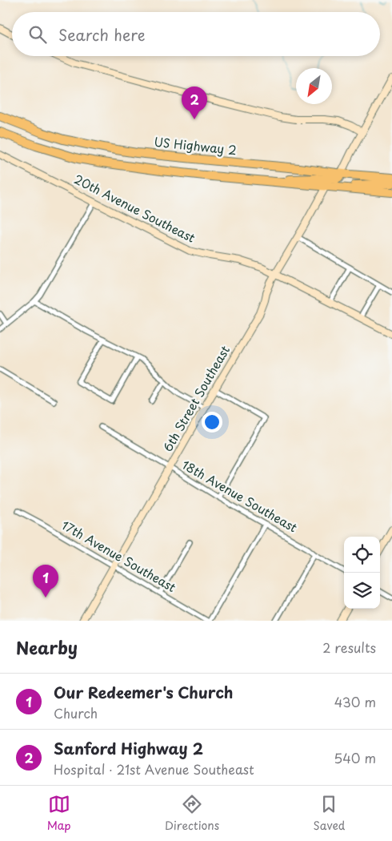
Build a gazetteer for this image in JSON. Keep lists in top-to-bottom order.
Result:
{
  "streets": {
    "highway": ["US Highway 2"],
    "street": [
      "20th Avenue Southeast",
      "6th Street Southeast",
      "18th Avenue Southeast",
      "17th Avenue Southeast"
    ]
  },
  "crossings": [
    ["20th Avenue Southeast", "6th Street Southeast"],
    ["6th Street Southeast", "18th Avenue Southeast"],
    ["6th Street Southeast", "17th Avenue Southeast"]
  ],
  "north": "bottom left",
  "page": {
    "search": "Search here",
    "pins": ["2", "1"],
    "heading": ["Nearby", "2 results"],
    "list": [
      {
        "mark": "1",
        "name": "Our Redeemer's Church",
        "note": "Church",
        "value": "430 m"
      },
      {
        "mark": "2",
        "name": "Sanford Highway 2",
        "note": "Hospital · 21st Avenue Southeast",
        "value": "540 m"
      }
    ],
    "nav": ["Map", "Directions", "Saved"]
  }
}
